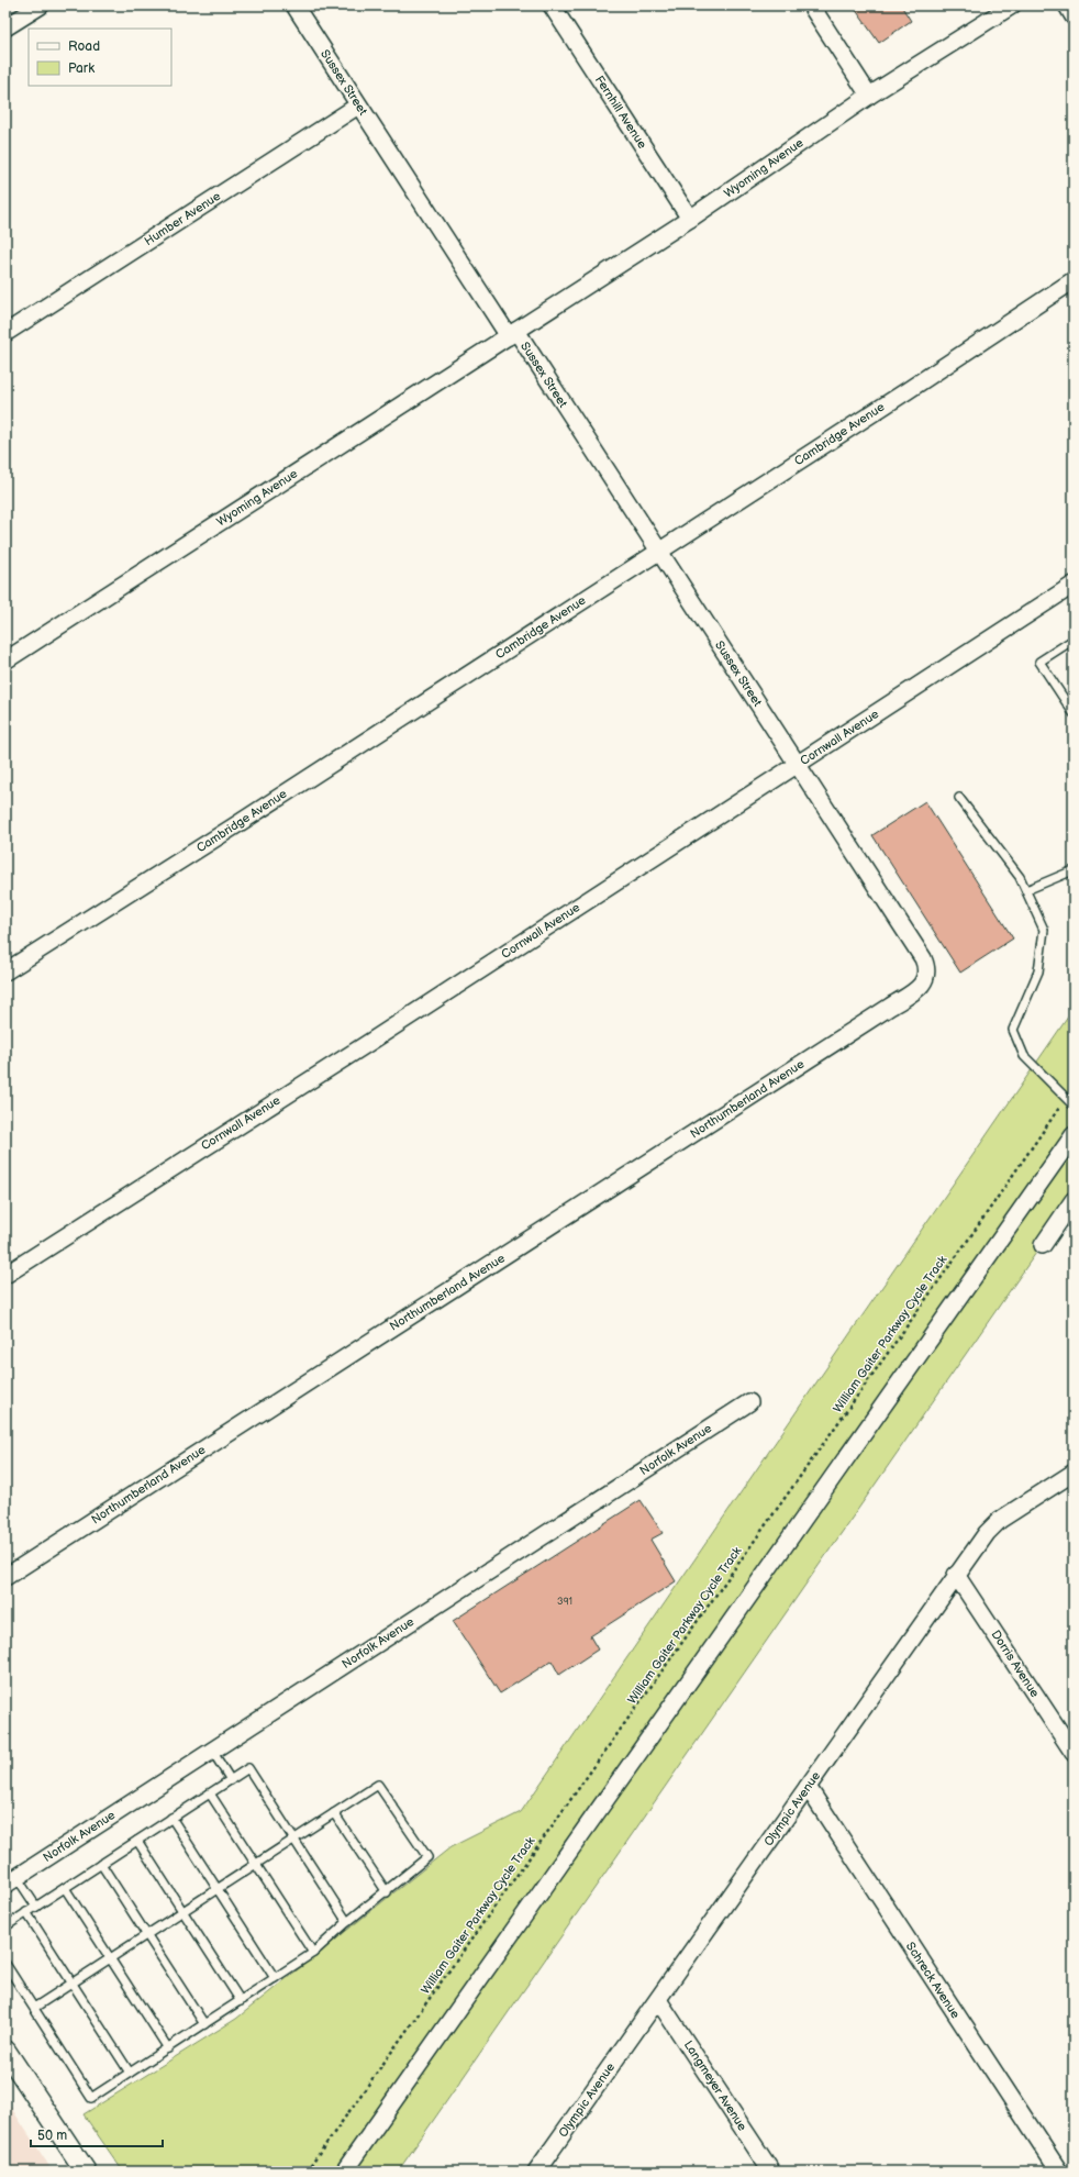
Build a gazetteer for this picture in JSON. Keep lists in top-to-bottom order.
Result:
{
  "streets": {
    "street": [
      "Sussex Street",
      "Fernhill Avenue",
      "Wyoming Avenue",
      "Humber Avenue",
      "Cambridge Avenue",
      "Cornwall Avenue",
      "Northumberland Avenue",
      "Norfolk Avenue",
      "Dorris Avenue",
      "Olympic Avenue",
      "Schreck Avenue",
      "Langmeyer Avenue"
    ],
    "path": ["William Gaiter Parkway Cycle Track"]
  },
  "crossings": [
    ["Sussex Street", "Wyoming Avenue"],
    ["Sussex Street", "Humber Avenue"],
    ["Sussex Street", "Cambridge Avenue"],
    ["Sussex Street", "Cornwall Avenue"],
    ["Sussex Street", "Northumberland Avenue"],
    ["Fernhill Avenue", "Wyoming Avenue"],
    ["Dorris Avenue", "Olympic Avenue"],
    ["Olympic Avenue", "Schreck Avenue"],
    ["Olympic Avenue", "Langmeyer Avenue"]
  ],
  "house_numbers": ["391"],
  "legend": ["Road", "Park"],
  "scale_bar": "50 m"
}
